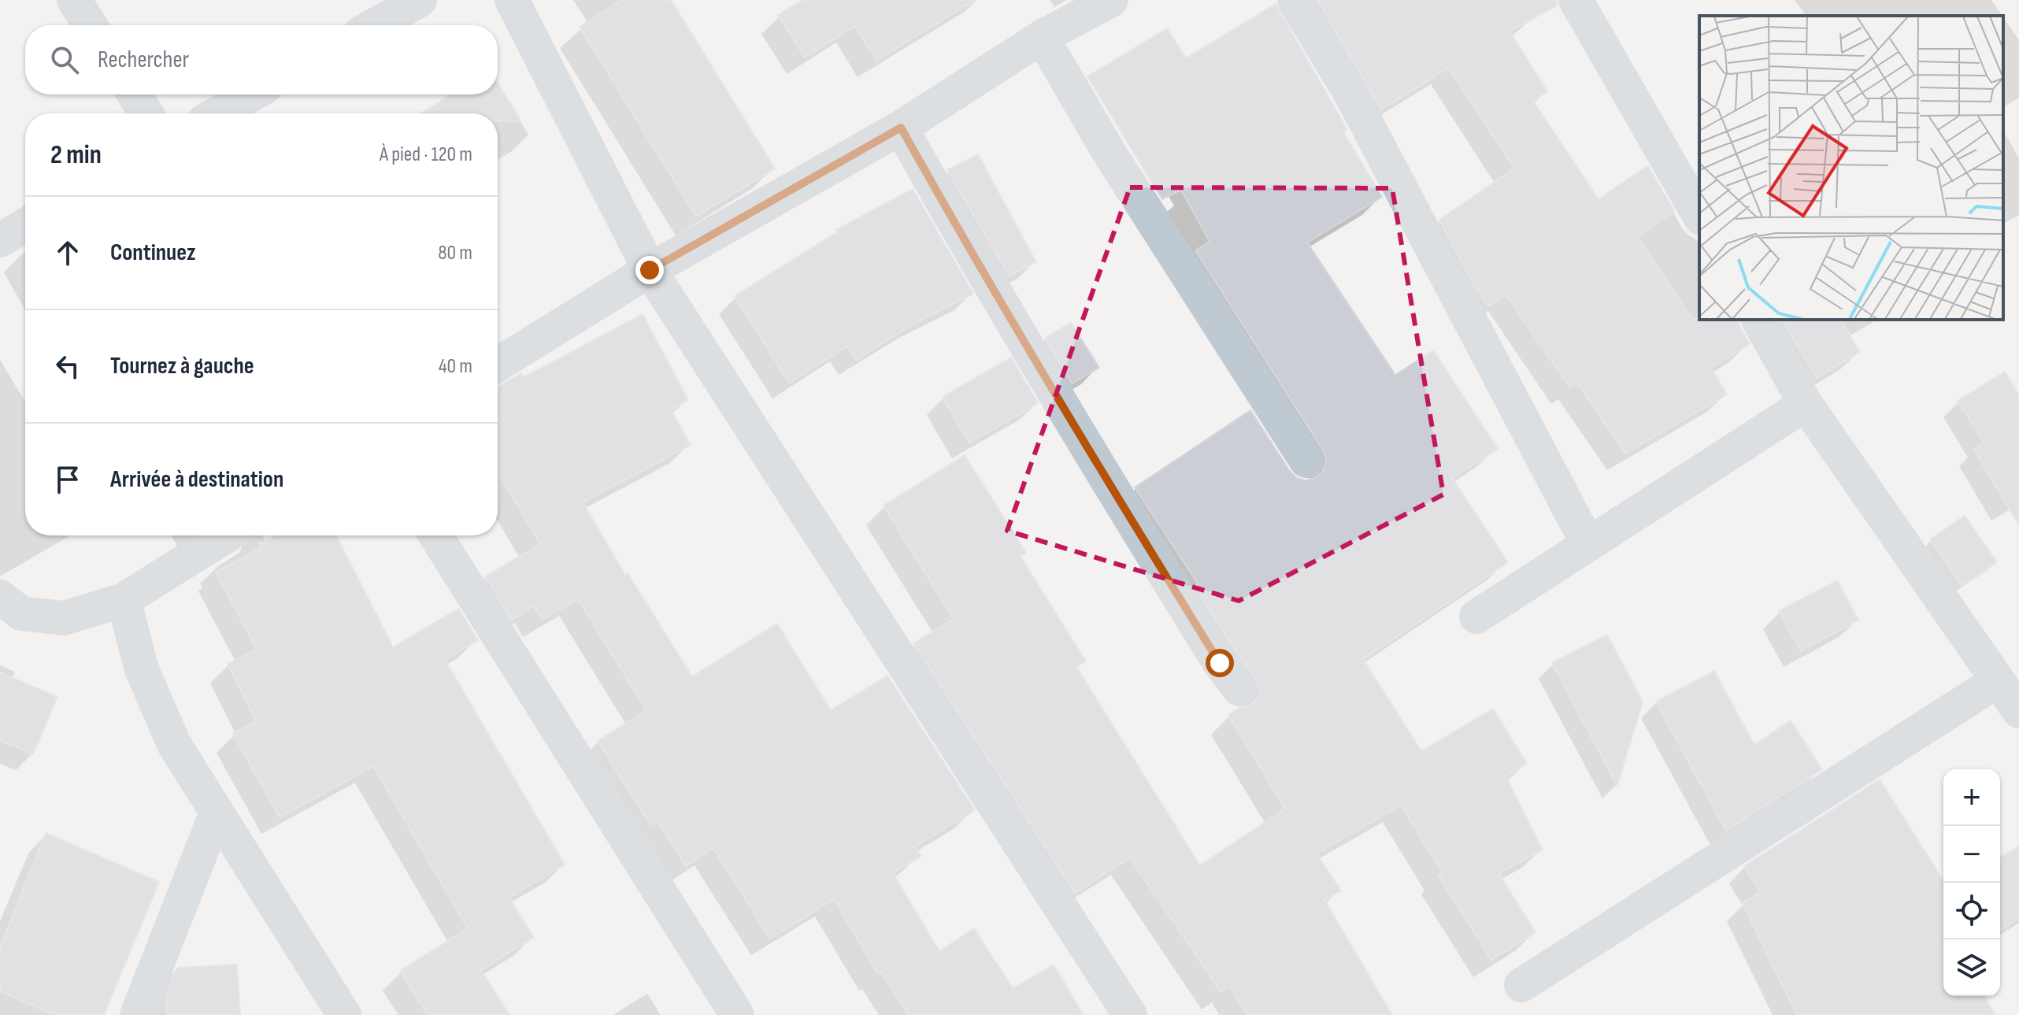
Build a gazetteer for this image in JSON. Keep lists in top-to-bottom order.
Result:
{
  "page": {
    "search": "Rechercher",
    "heading": ["2 min", "À pied · 120 m"],
    "list": [
      ["Continuez", "80 m"],
      ["Tournez à gauche", "40 m"],
      "Arrivée à destination"
    ],
    "map_buttons": ["+", "−"]
  }
}
